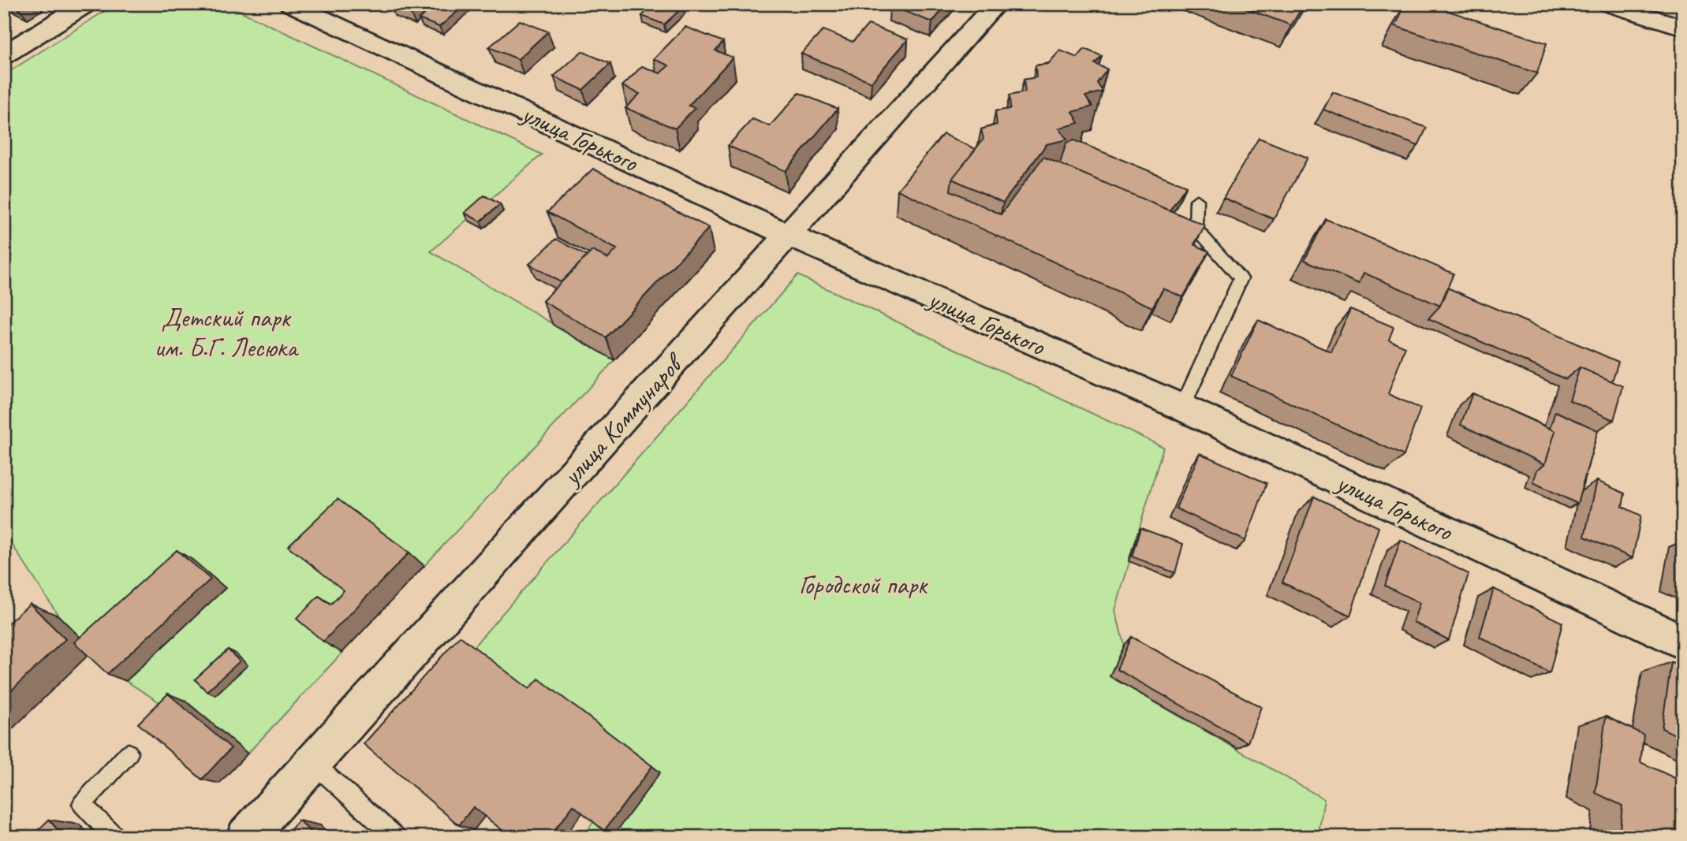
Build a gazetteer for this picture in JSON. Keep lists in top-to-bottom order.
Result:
{
  "streets": {
    "street": ["улица Горького", "улица Коммунаров"]
  },
  "crossings": [
    ["улица Горького", "улица Коммунаров"]
  ],
  "parks": ["Детский парк им. Б.Г. Лесюка", "Городской парк"]
}
